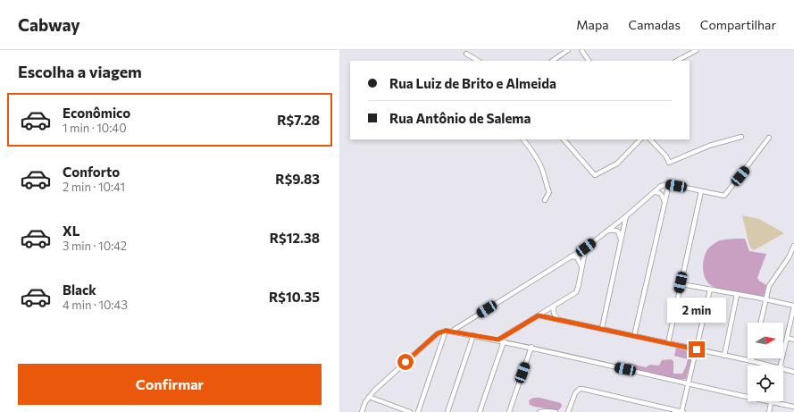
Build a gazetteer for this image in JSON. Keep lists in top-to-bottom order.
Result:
{
  "north": "right",
  "page": {
    "header": "Cabway",
    "nav": ["Mapa", "Camadas", "Compartilhar"],
    "heading": "Escolha a viagem",
    "banner": ["Rua Luiz de Brito e Almeida", "Rua Antônio de Salema"],
    "list": [
      {
        "name": "Econômico",
        "note": "1 min · 10:40",
        "value": "R$7.28"
      },
      {
        "name": "Conforto",
        "note": "2 min · 10:41",
        "value": "R$9.83"
      },
      {
        "name": "XL",
        "note": "3 min · 10:42",
        "value": "R$12.38"
      },
      {
        "name": "Black",
        "note": "4 min · 10:43",
        "value": "R$10.35"
      }
    ],
    "bubble": "2 min",
    "buttons": "Confirmar"
  }
}
